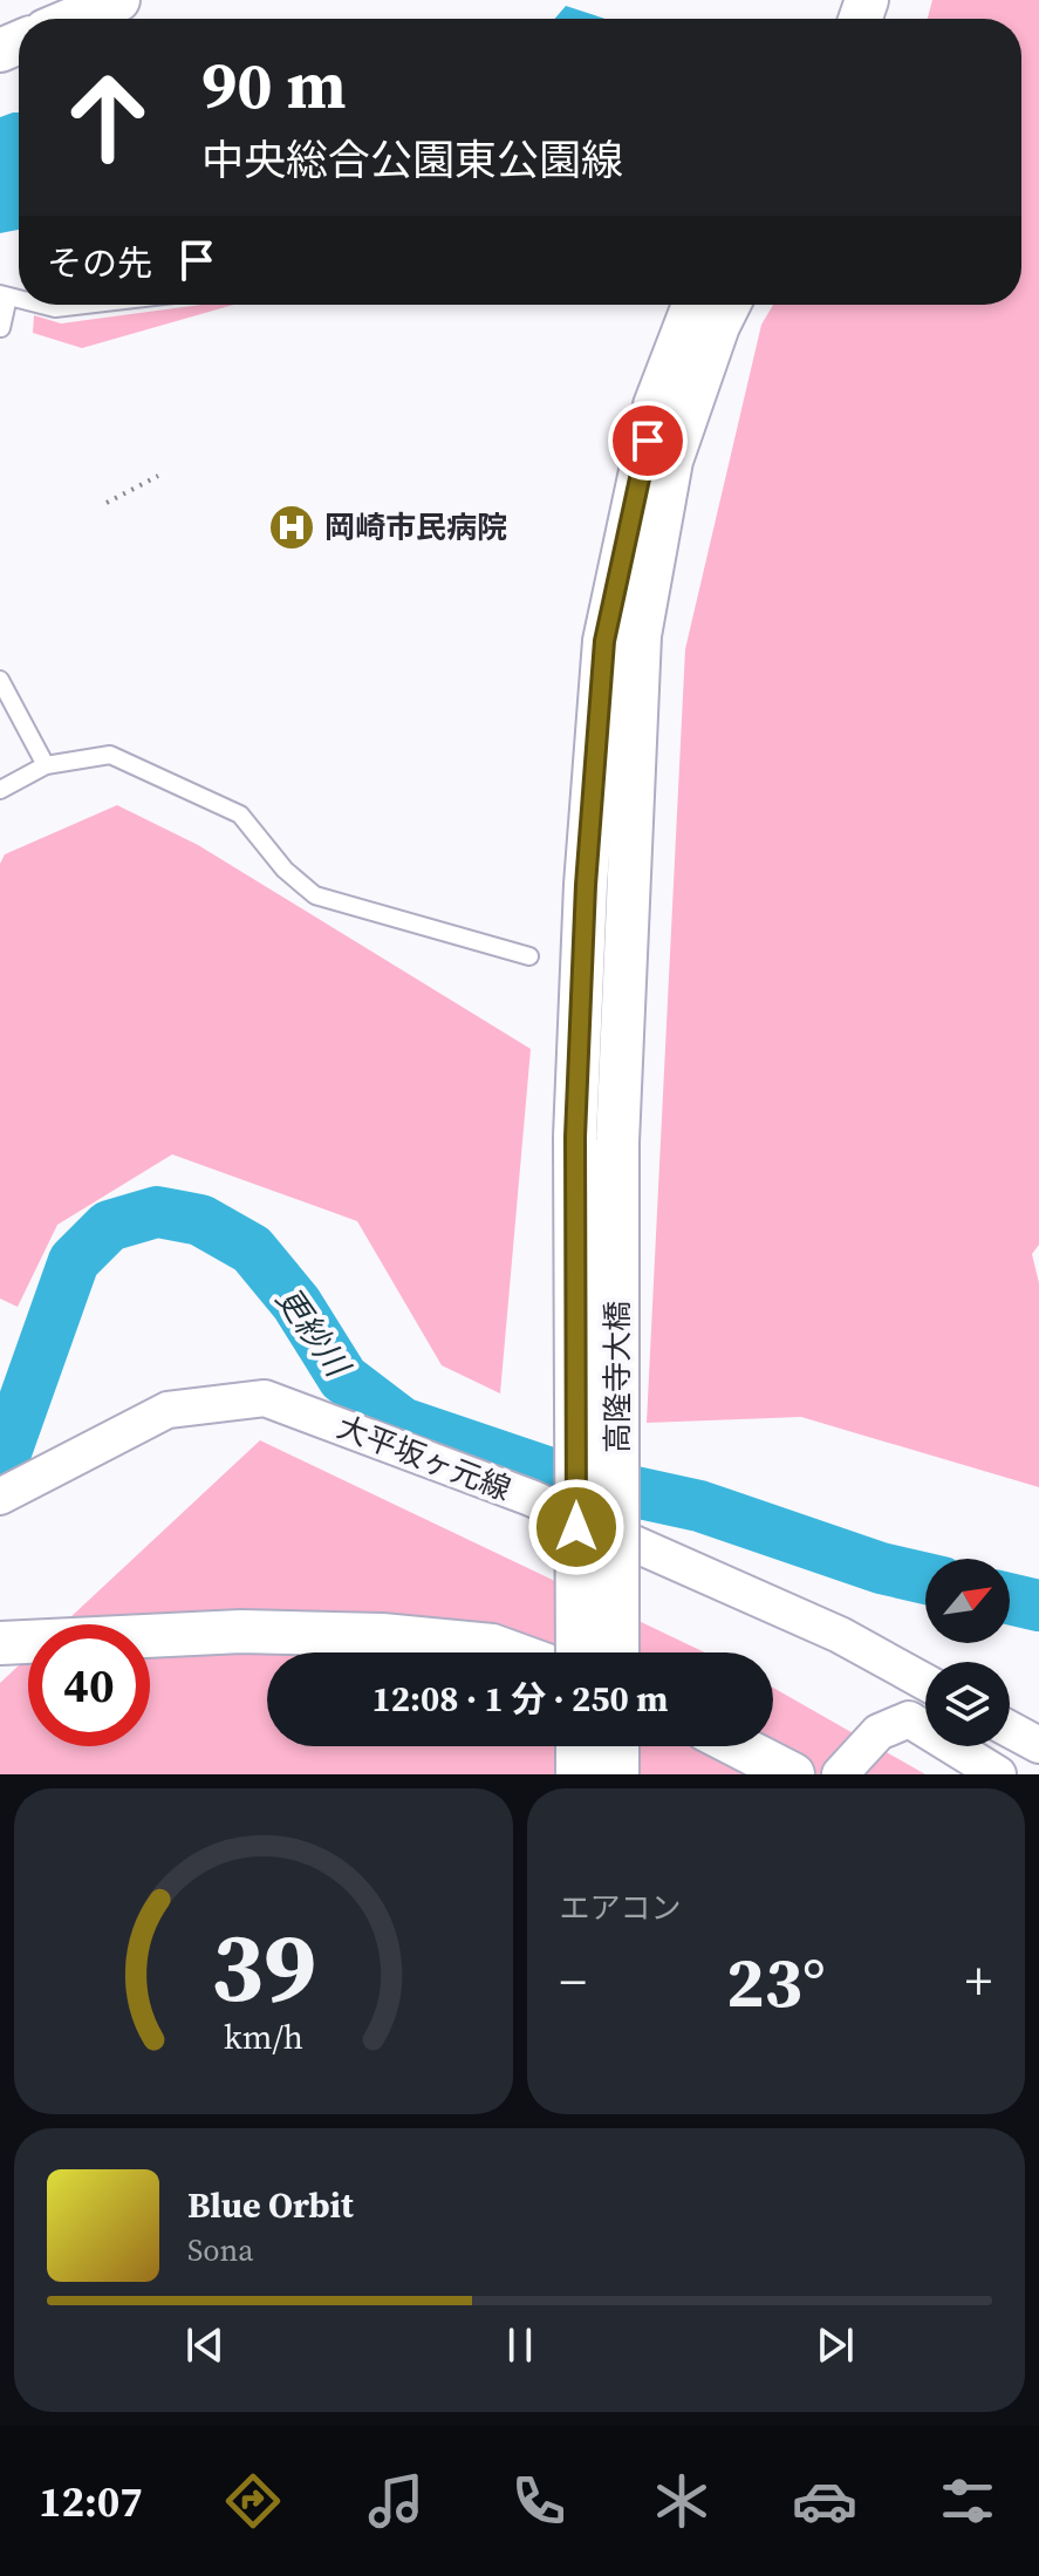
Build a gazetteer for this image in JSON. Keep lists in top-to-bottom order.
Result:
{
  "streets": {
    "street": ["高隆寺大橋", "大平坂ヶ元線"]
  },
  "water": ["更紗川"],
  "places": {
    "hospital": ["岡崎市民病院"]
  },
  "north": "top right",
  "page": {
    "turn": ["90 m", "中央総合公園東公園線"],
    "then": "その先",
    "limit": "40",
    "trip": "12:08 · 1 分 · 250 m",
    "tile": "エアコン",
    "heat": ["−", "23°", "+"],
    "song": ["Blue Orbit", "Sona"],
    "tabs": "12:07",
    "gauge": ["39", "km/h"]
  }
}
